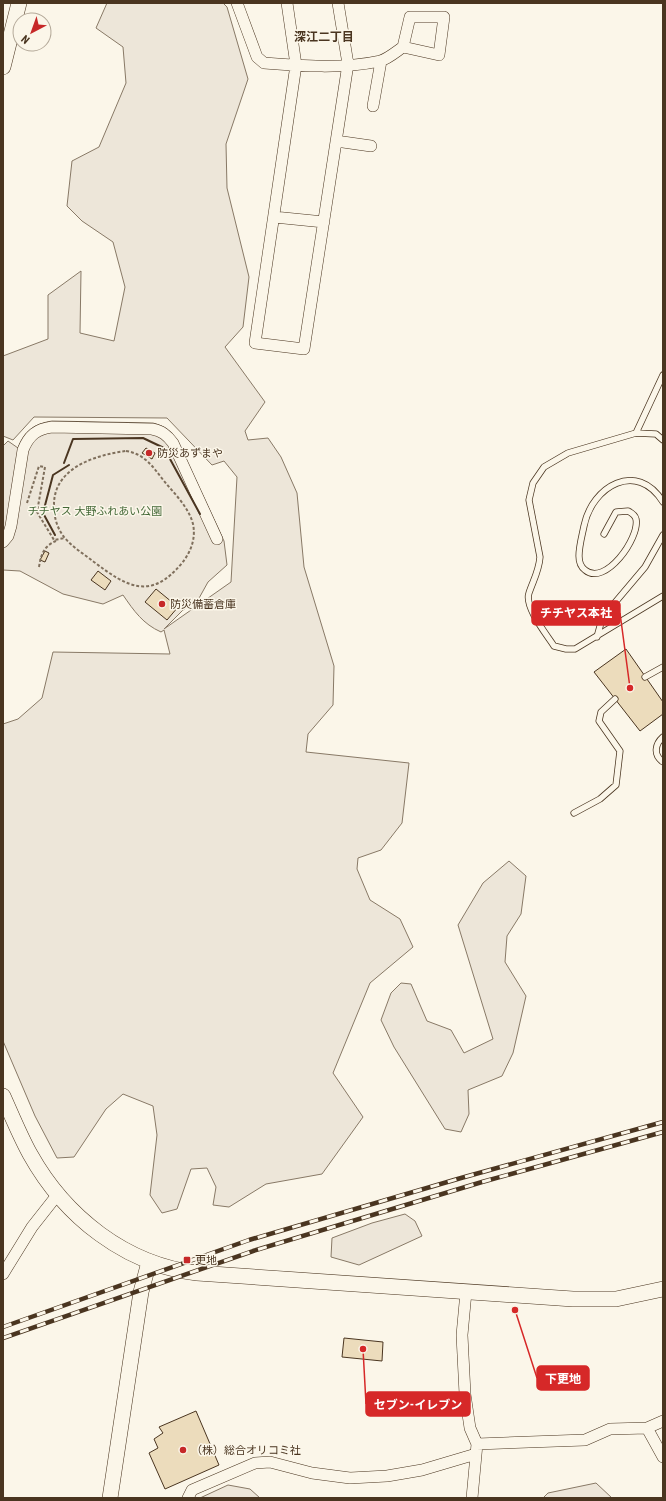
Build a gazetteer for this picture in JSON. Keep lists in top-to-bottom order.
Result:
{
  "districts": ["深江二丁目"],
  "parks": ["チチヤス 大野ふれあい公園"],
  "places": {
    "other": [
      "防災あずまや",
      "防災備蓄倉庫",
      "チチヤス本社",
      "下更地",
      "セブン-イレブン",
      "（株）総合オリコミ社"
    ],
    "transit": ["更地"]
  },
  "north": "bottom left"
}
